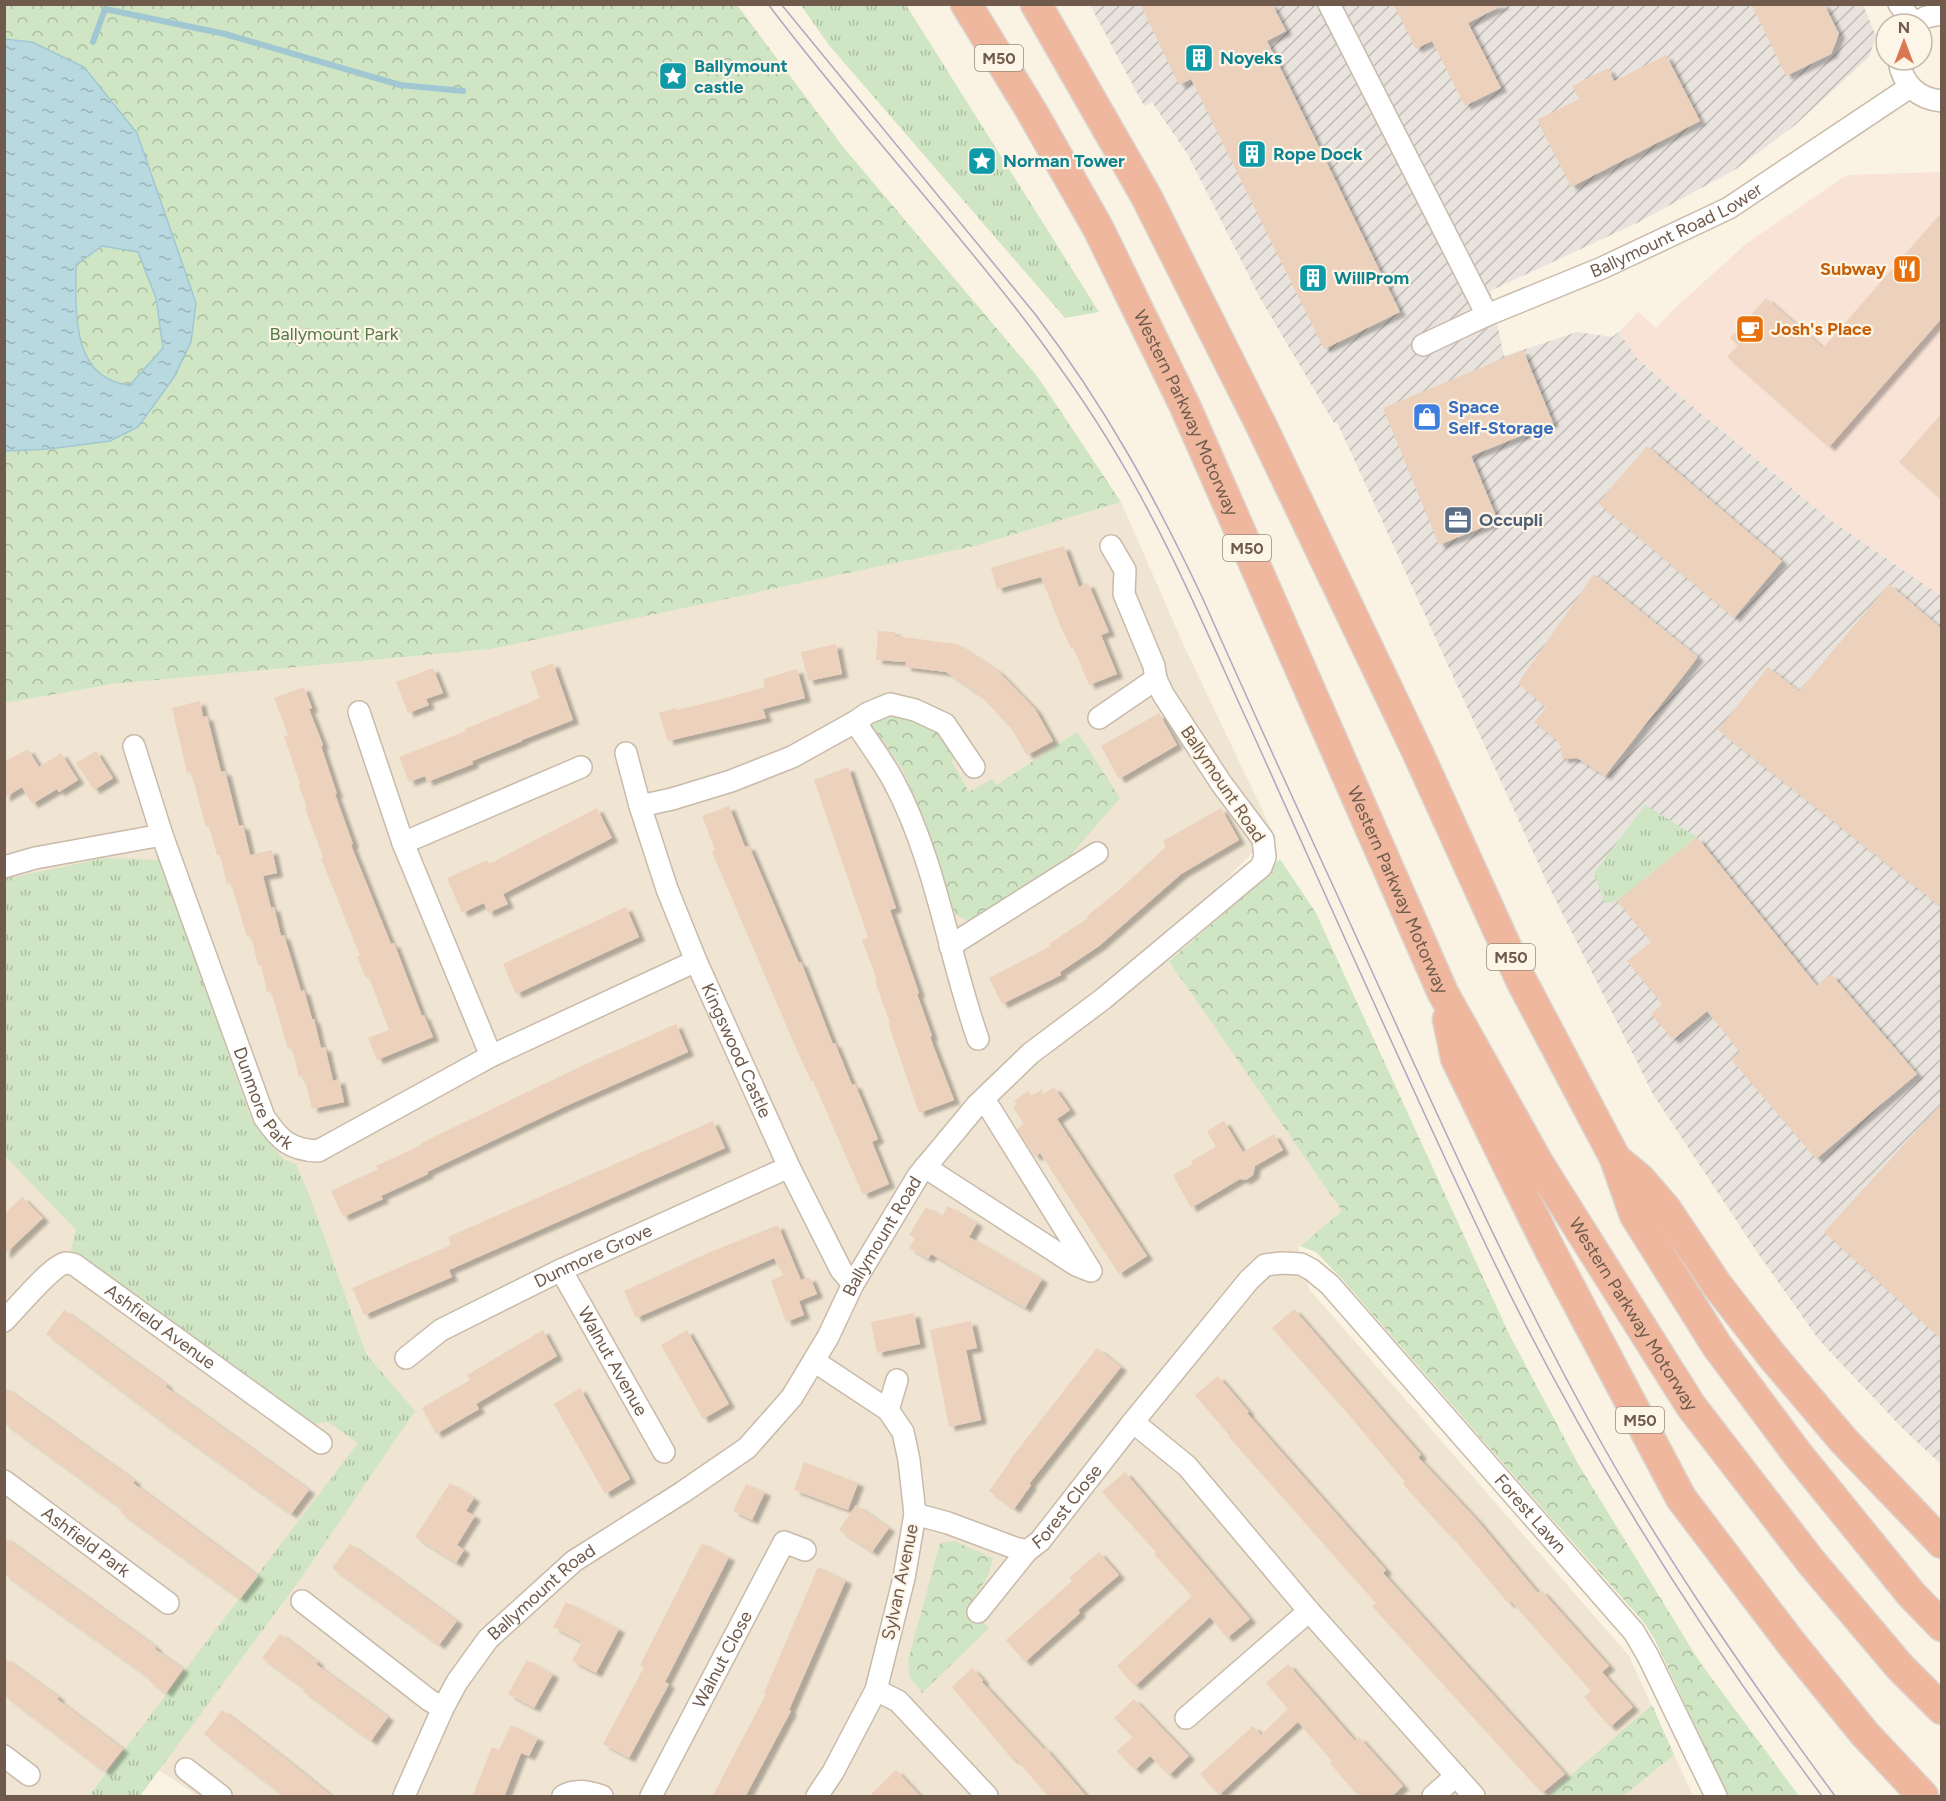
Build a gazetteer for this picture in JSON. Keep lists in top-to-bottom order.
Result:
{
  "streets": {
    "highway": ["M50", "Western Parkway Motorway"],
    "street": [
      "Ballymount Road Lower",
      "Ballymount Road",
      "Kingswood Castle",
      "Dunmore Park",
      "Dunmore Grove",
      "Ashfield Avenue",
      "Walnut Avenue",
      "Forest Close",
      "Forest Lawn",
      "Ashfield Park",
      "Sylvan Avenue",
      "Walnut Close"
    ]
  },
  "crossings": [
    ["M50", "Western Parkway Motorway"],
    ["Ballymount Road", "Kingswood Castle"],
    ["Ballymount Road", "Sylvan Avenue"],
    ["Kingswood Castle", "Dunmore Park"],
    ["Kingswood Castle", "Dunmore Grove"],
    ["Dunmore Grove", "Walnut Avenue"],
    ["Forest Close", "Forest Lawn"],
    ["Forest Close", "Sylvan Avenue"]
  ],
  "parks": ["Ballymount Park"],
  "places": {
    "building": ["Noyeks", "Rope Dock", "WillProm"],
    "place": ["Ballymount castle", "Norman Tower"],
    "restaurant": ["Subway"],
    "cafe": ["Josh's Place"],
    "shop": ["Space Self-Storage"],
    "office": ["Occupli"]
  },
  "north": "top"
}
